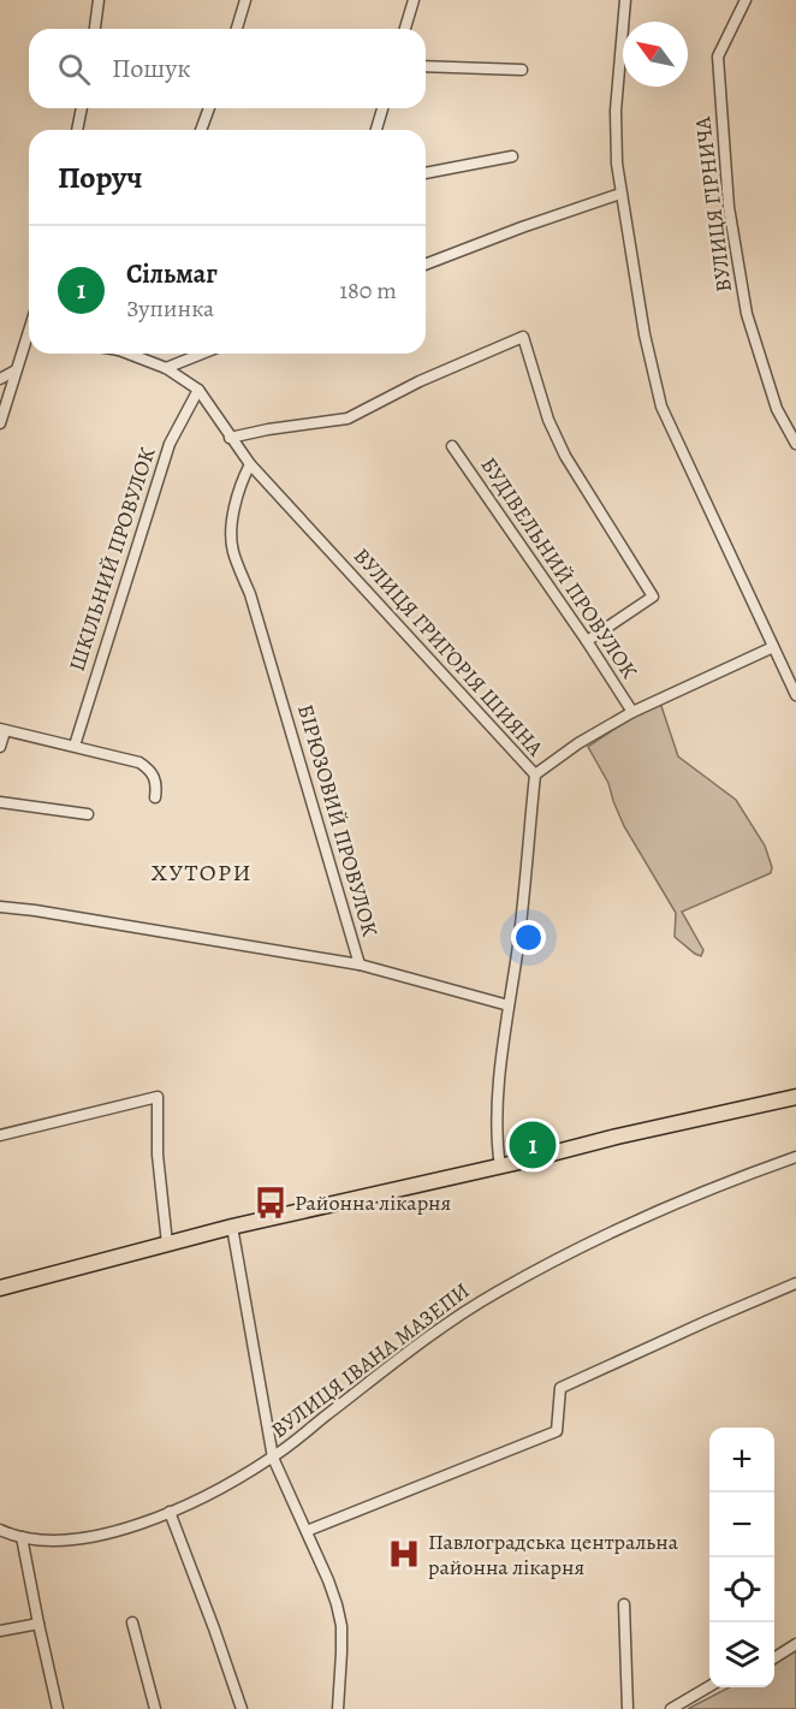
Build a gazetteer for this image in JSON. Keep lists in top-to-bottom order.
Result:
{
  "streets": {
    "street": [
      "ВУЛИЦЯ ГІРНИЧА",
      "ШКІЛЬНИЙ ПРОВУЛОК",
      "БУДІВЕЛЬНИЙ ПРОВУЛОК",
      "ВУЛИЦЯ ГРИГОРІЯ ШИЯНА",
      "БІРЮЗОВИЙ ПРОВУЛОК",
      "ВУЛИЦЯ ІВАНА МАЗЕПИ"
    ]
  },
  "crossings": [
    ["ШКІЛЬНИЙ ПРОВУЛОК", "ВУЛИЦЯ ГРИГОРІЯ ШИЯНА"],
    ["ВУЛИЦЯ ГРИГОРІЯ ШИЯНА", "БІРЮЗОВИЙ ПРОВУЛОК"]
  ],
  "districts": ["ХУТОРИ"],
  "places": {
    "bus stop": ["Районна лікарня"],
    "hospital": ["Павлоградська центральна районна лікарня"]
  },
  "north": "top left",
  "page": {
    "search": "Пошук",
    "heading": "Поруч",
    "list": [
      {
        "mark": "1",
        "name": "Сільмаг",
        "note": "Зупинка",
        "value": "180 m"
      }
    ],
    "pins": "1",
    "map_buttons": ["+", "−"]
  }
}
